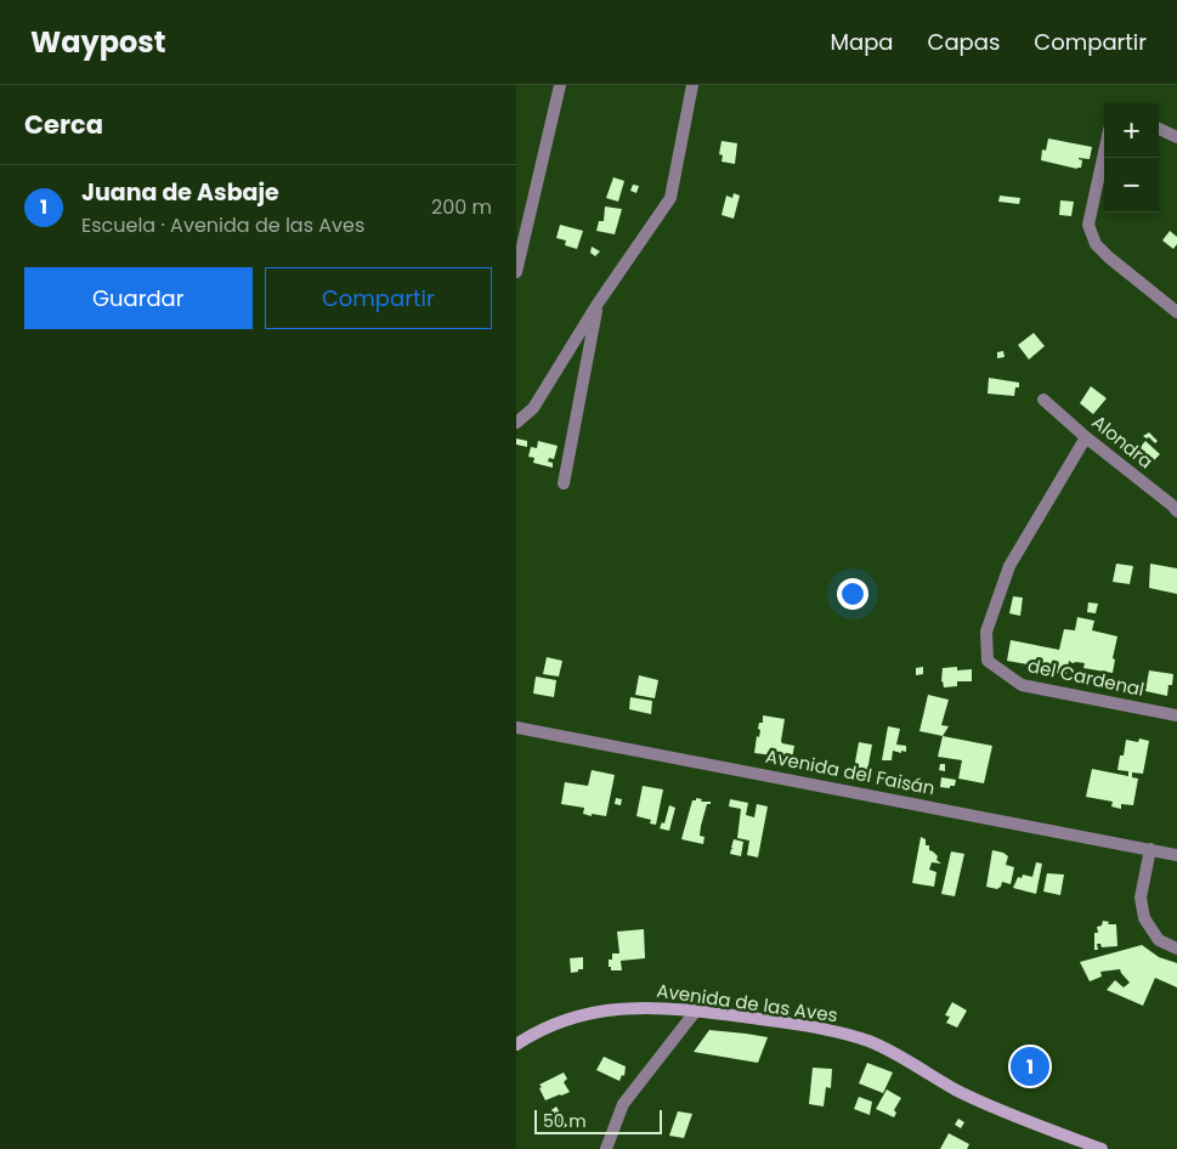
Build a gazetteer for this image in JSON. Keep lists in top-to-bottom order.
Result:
{
  "streets": {
    "street": [
      "Alondra",
      "del Cardenal",
      "Avenida del Faisán",
      "Avenida de las Aves"
    ]
  },
  "crossings": [
    ["Alondra", "del Cardenal"]
  ],
  "scale_bar": "50 m",
  "page": {
    "header": "Waypost",
    "nav": ["Mapa", "Capas", "Compartir"],
    "heading": "Cerca",
    "map_buttons": ["+", "−"],
    "list": [
      {
        "mark": "1",
        "name": "Juana de Asbaje",
        "note": "Escuela · Avenida de las Aves",
        "value": "200 m"
      }
    ],
    "buttons": ["Guardar", "Compartir"],
    "pins": "1",
    "scale": "50 m"
  }
}
